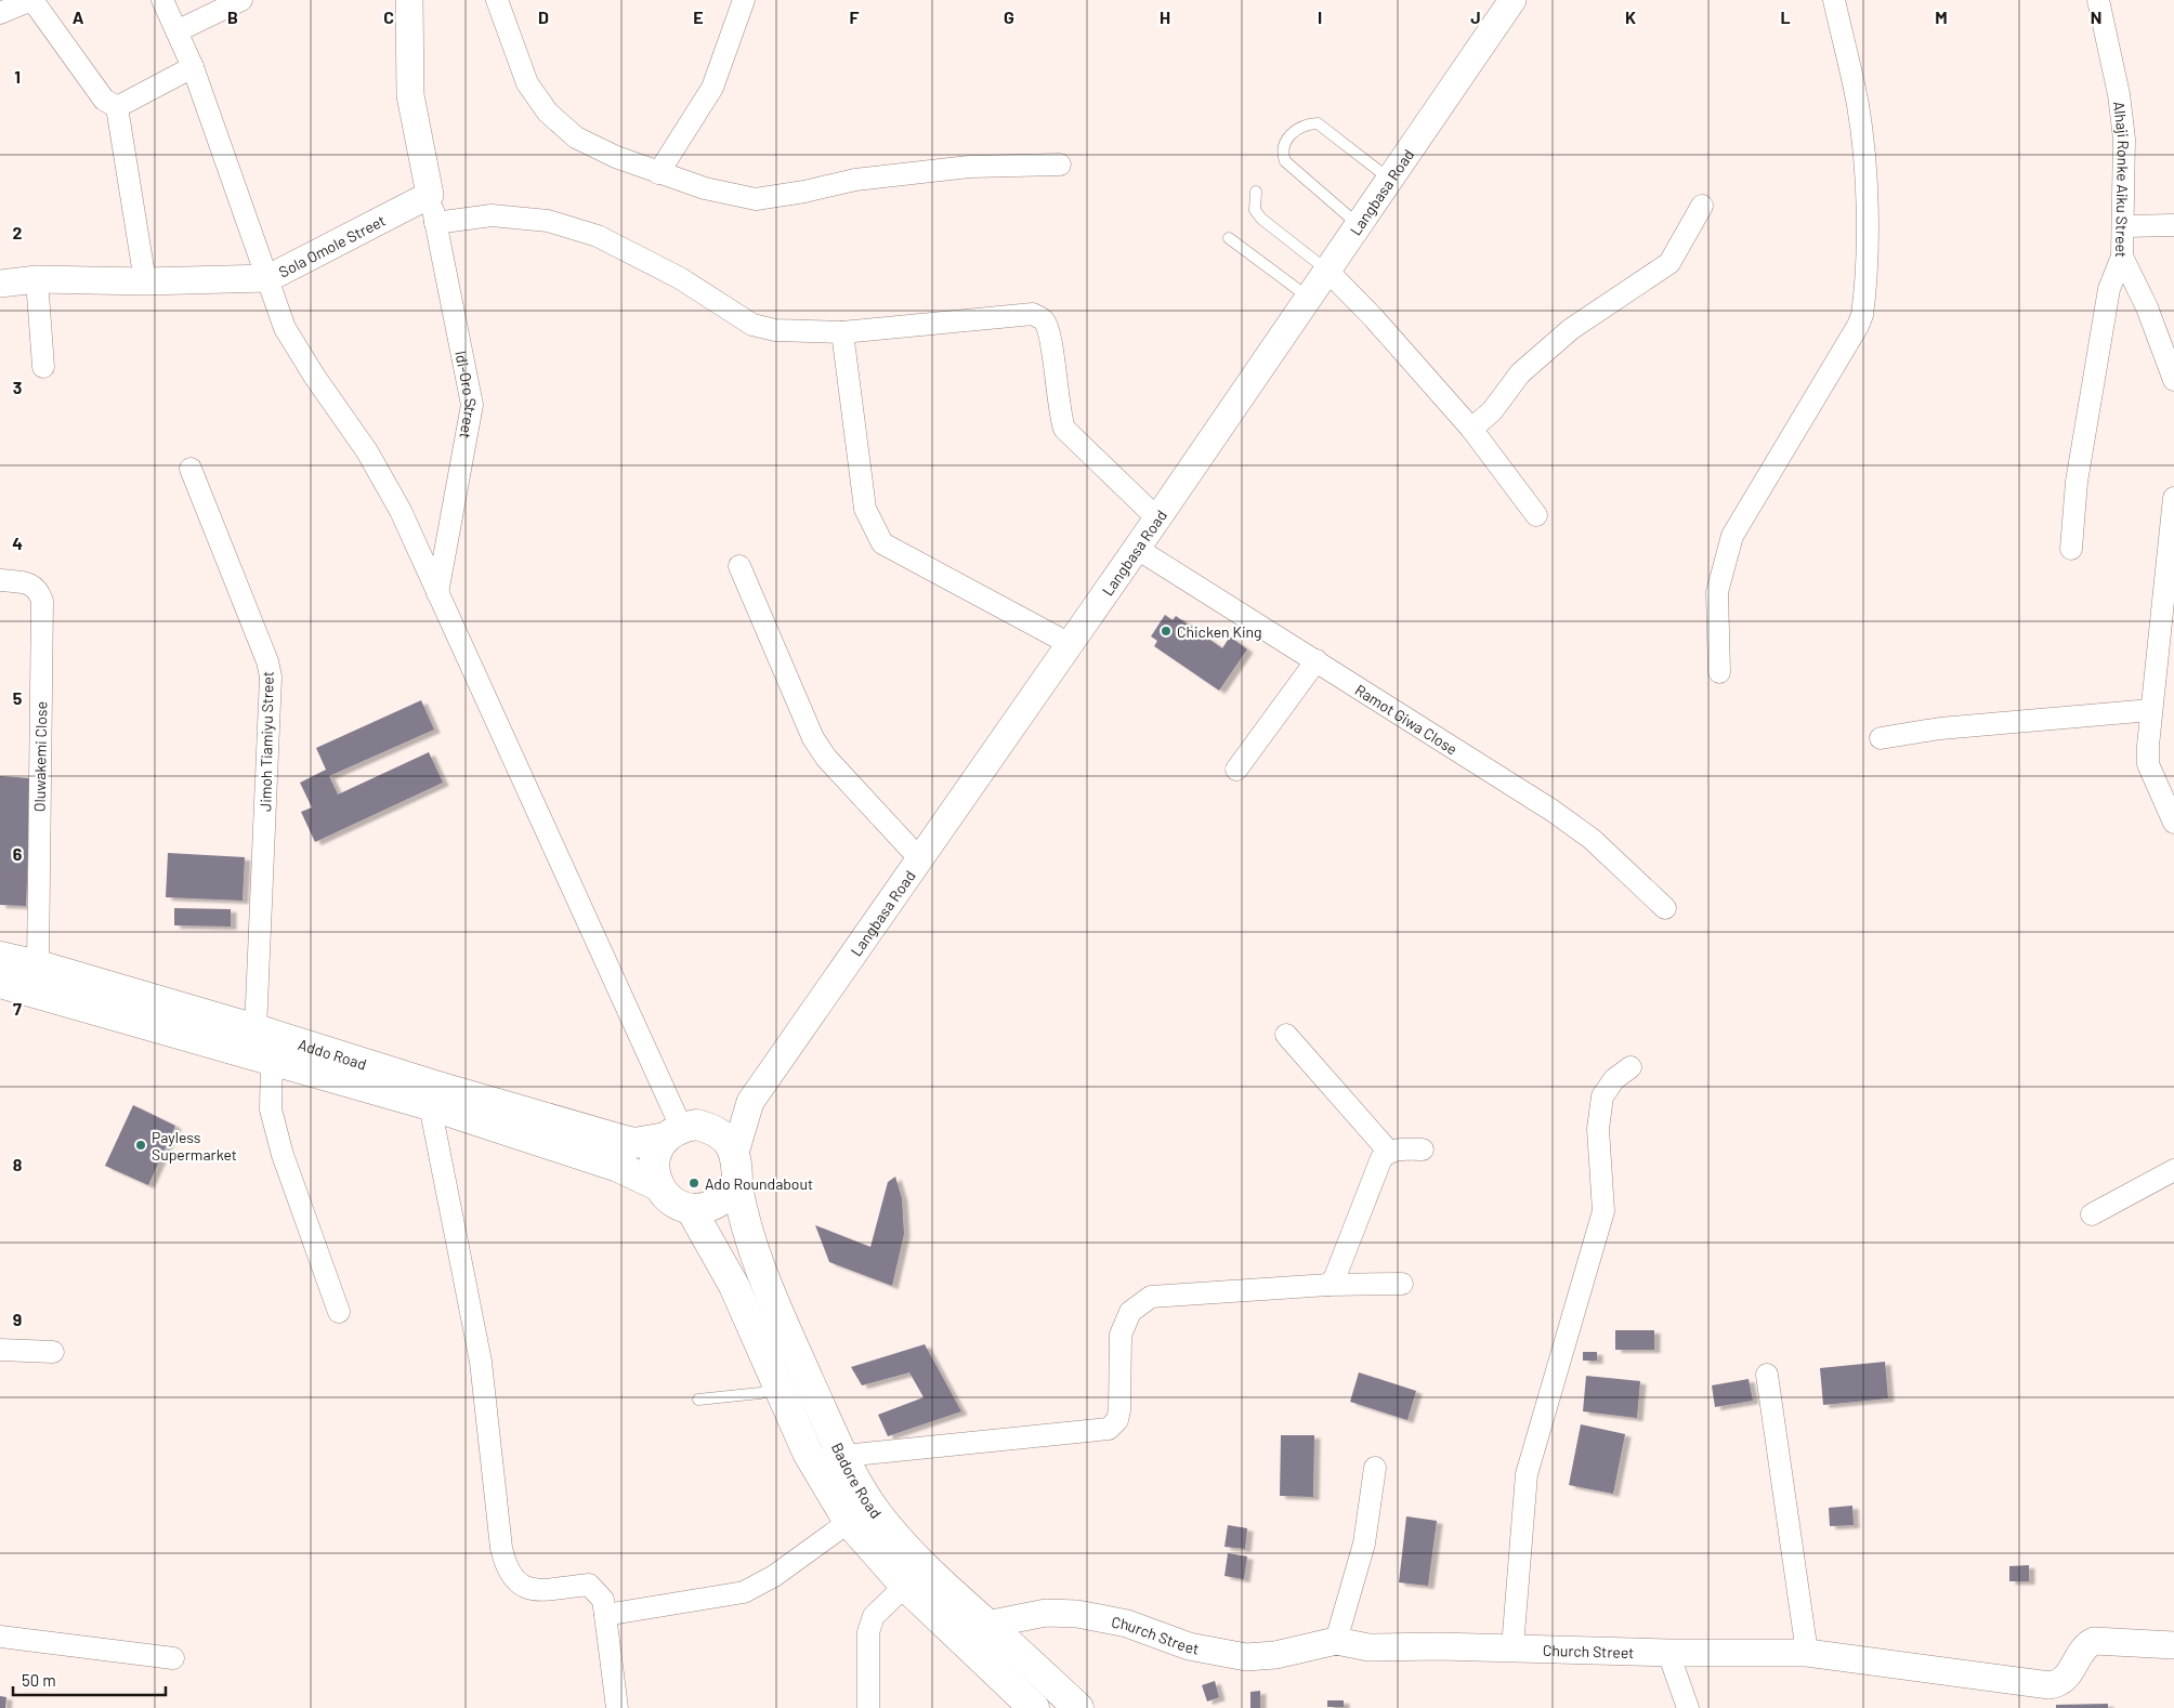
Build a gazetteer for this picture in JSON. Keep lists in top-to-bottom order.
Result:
{
  "streets": {
    "main road": ["Addo Road", "Badore Road"],
    "street": [
      "Alhaji Ronke Aiku Street",
      "Langbasa Road",
      "Sola Omole Street",
      "Idi-Oro Street",
      "Ramot Giwa Close",
      "Jimoh Tiamiyu Street",
      "Oluwakemi Close",
      "Church Street"
    ]
  },
  "crossings": [
    ["Langbasa Road", "Ramot Giwa Close"],
    ["Sola Omole Street", "Idi-Oro Street"],
    ["Jimoh Tiamiyu Street", "Addo Road"],
    ["Oluwakemi Close", "Addo Road"],
    ["Addo Road", "Badore Road"],
    ["Badore Road", "Church Street"]
  ],
  "places": ["Chicken King", "Payless Supermarket", "Ado Roundabout"],
  "scale_bar": "50 m",
  "grid": {
    "columns": [
      "A",
      "B",
      "C",
      "D",
      "E",
      "F",
      "G",
      "H",
      "I",
      "J",
      "K",
      "L",
      "M",
      "N"
    ],
    "rows": [
      "1",
      "2",
      "3",
      "4",
      "5",
      "6",
      "7",
      "8",
      "9"
    ]
  }
}
